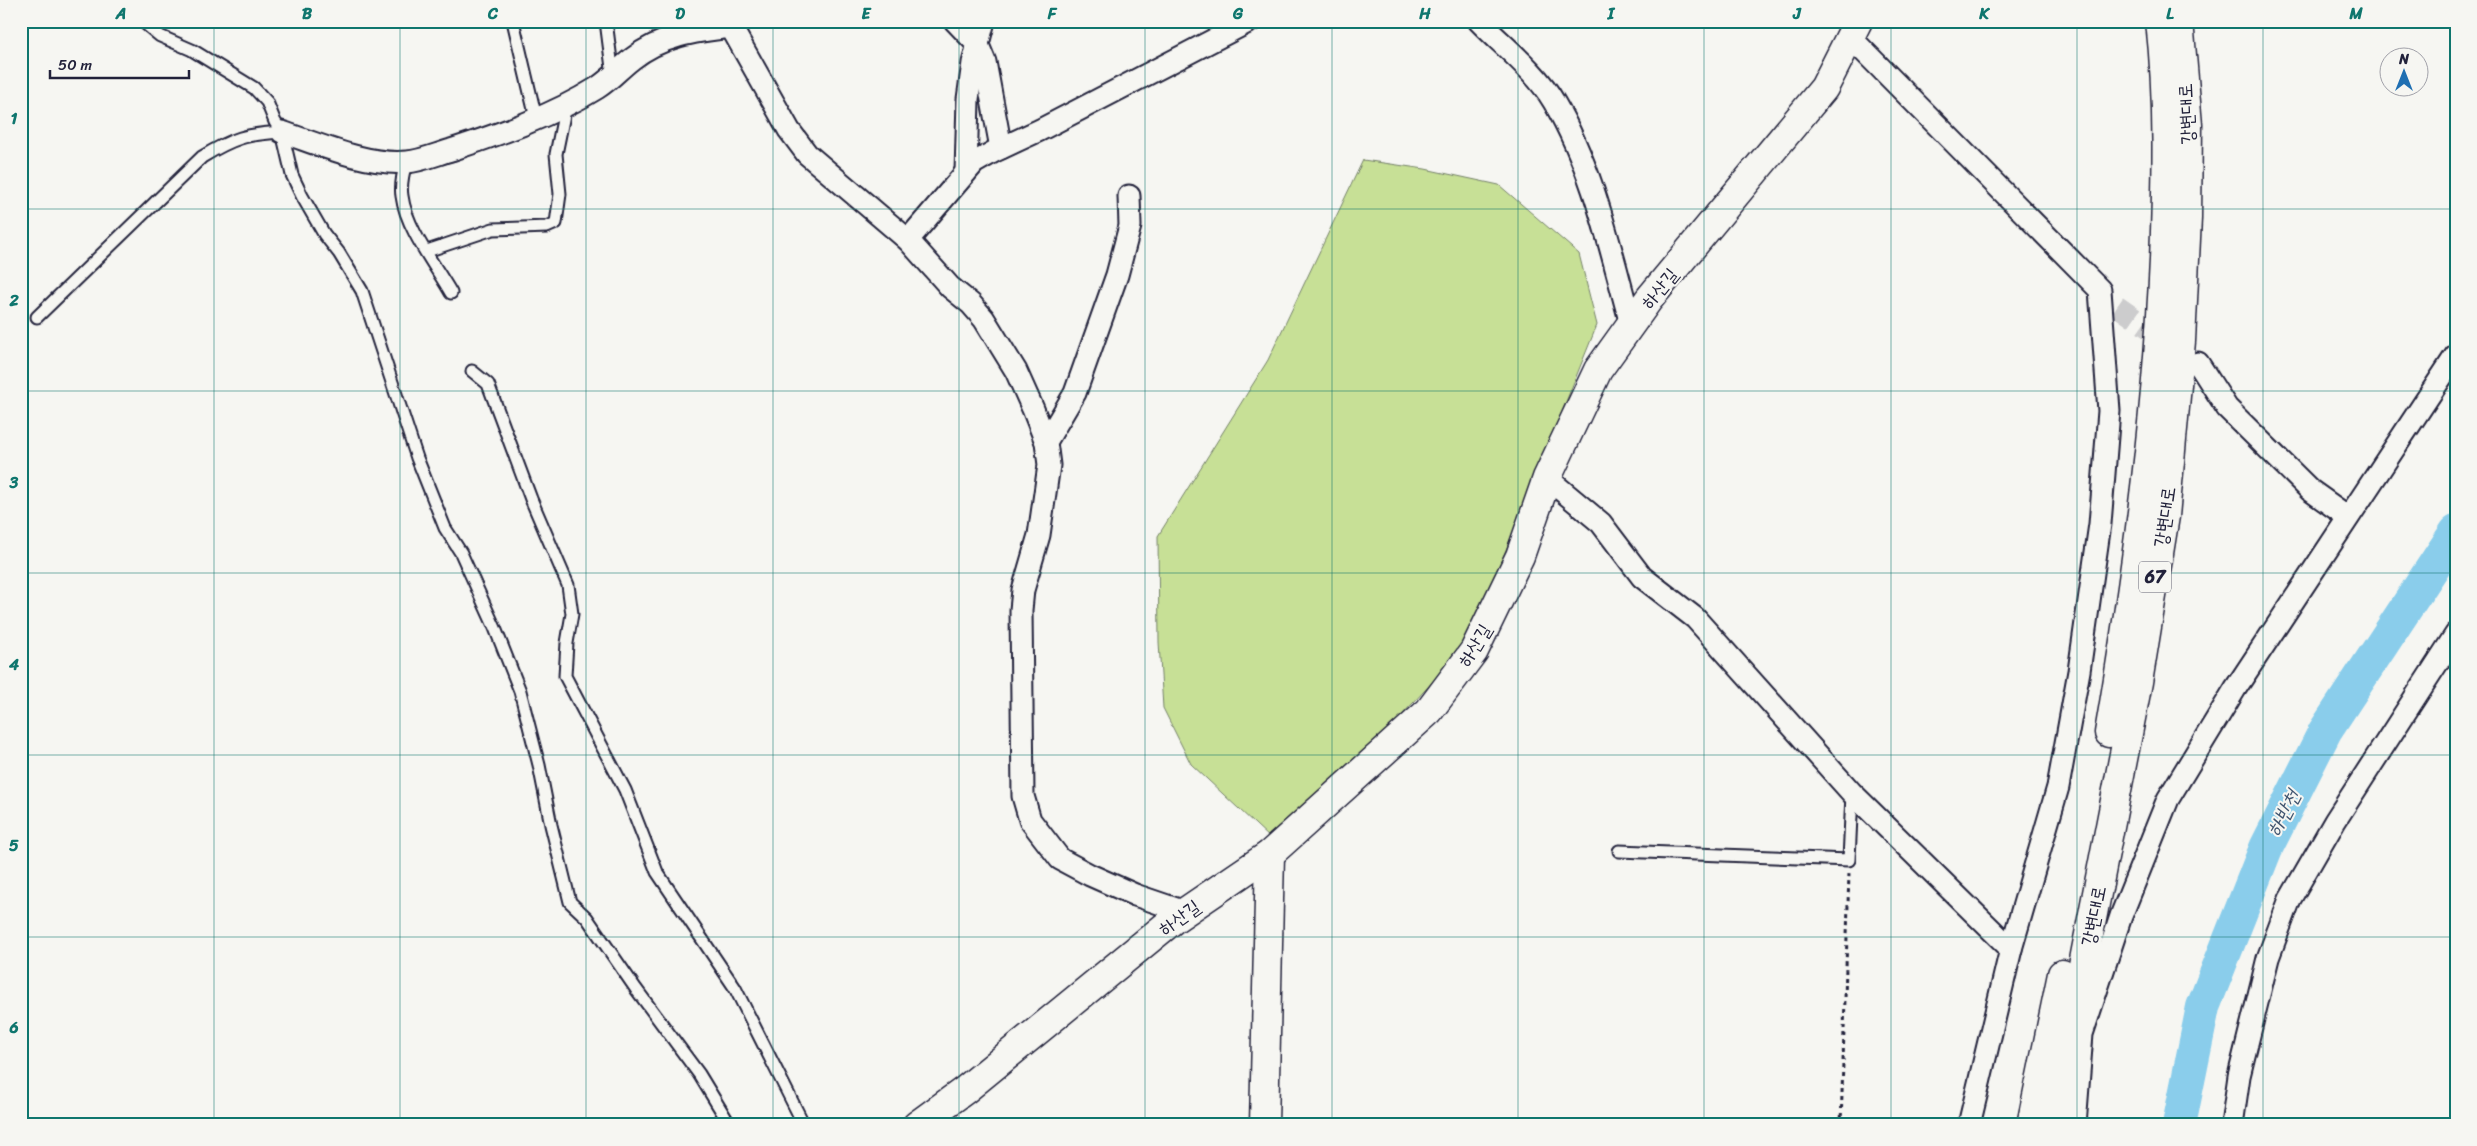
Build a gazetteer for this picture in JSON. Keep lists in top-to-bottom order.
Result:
{
  "streets": {
    "main road": ["강변대로", "하산길", "67"]
  },
  "water": ["하반천"],
  "scale_bar": "50 m",
  "north": "top",
  "grid": {
    "columns": [
      "A",
      "B",
      "C",
      "D",
      "E",
      "F",
      "G",
      "H",
      "I",
      "J",
      "K",
      "L",
      "M"
    ],
    "rows": [
      "1",
      "2",
      "3",
      "4",
      "5",
      "6"
    ]
  }
}
